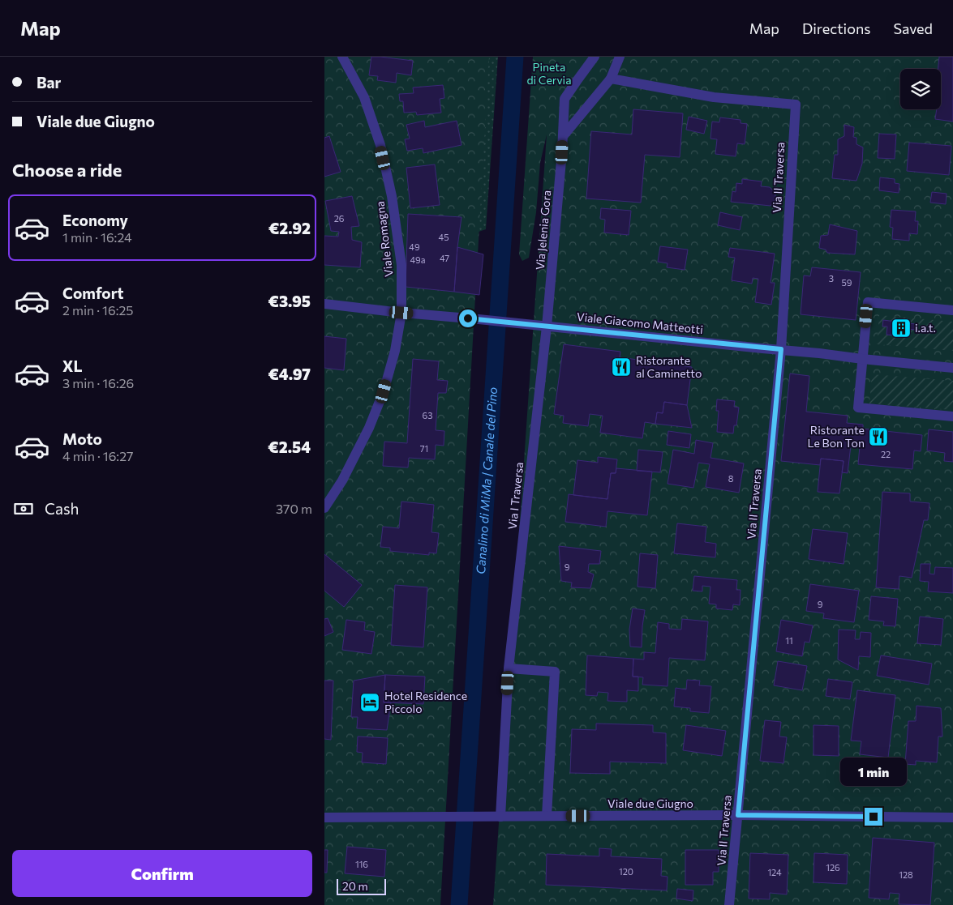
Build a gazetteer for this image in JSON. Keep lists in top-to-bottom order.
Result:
{
  "streets": {
    "street": [
      "Via II Traversa",
      "Via Jelenia Gora",
      "Viale Romagna",
      "Viale Giacomo Matteotti",
      "Via I Traversa",
      "Viale due Giugno"
    ]
  },
  "crossings": [
    ["Via II Traversa", "Viale Giacomo Matteotti"],
    ["Via II Traversa", "Viale due Giugno"],
    ["Via Jelenia Gora", "Viale Giacomo Matteotti"],
    ["Via Jelenia Gora", "Via I Traversa"],
    ["Viale Romagna", "Viale Giacomo Matteotti"],
    ["Viale Giacomo Matteotti", "Via I Traversa"],
    ["Via I Traversa", "Viale due Giugno"]
  ],
  "water": ["Canalino di MiMa | Canale del Pino"],
  "parks": ["Pineta di Cervia"],
  "places": {
    "building": ["i.a.t."],
    "restaurant": ["Ristorante al Caminetto", "Ristorante Le Bon Ton"],
    "hotel": ["Hotel Residence Piccolo"]
  },
  "house_numbers": [
    "26",
    "45",
    "49",
    "47",
    "49a",
    "3",
    "59",
    "63",
    "71",
    "22",
    "8",
    "9",
    "9",
    "11",
    "116",
    "126",
    "120",
    "124",
    "128"
  ],
  "scale_bar": "20 m",
  "page": {
    "header": "Map",
    "nav": ["Map", "Directions", "Saved"],
    "banner": ["Bar", "Viale due Giugno"],
    "heading": "Choose a ride",
    "list": [
      {
        "name": "Economy",
        "note": "1 min · 16:24",
        "value": "€2.92"
      },
      {
        "name": "Comfort",
        "note": "2 min · 16:25",
        "value": "€3.95"
      },
      {
        "name": "XL",
        "note": "3 min · 16:26",
        "value": "€4.97"
      },
      {
        "name": "Moto",
        "note": "4 min · 16:27",
        "value": "€2.54"
      }
    ],
    "pay": ["Cash", "370 m"],
    "bubble": "1 min",
    "buttons": "Confirm",
    "scale": "20 m"
  }
}
